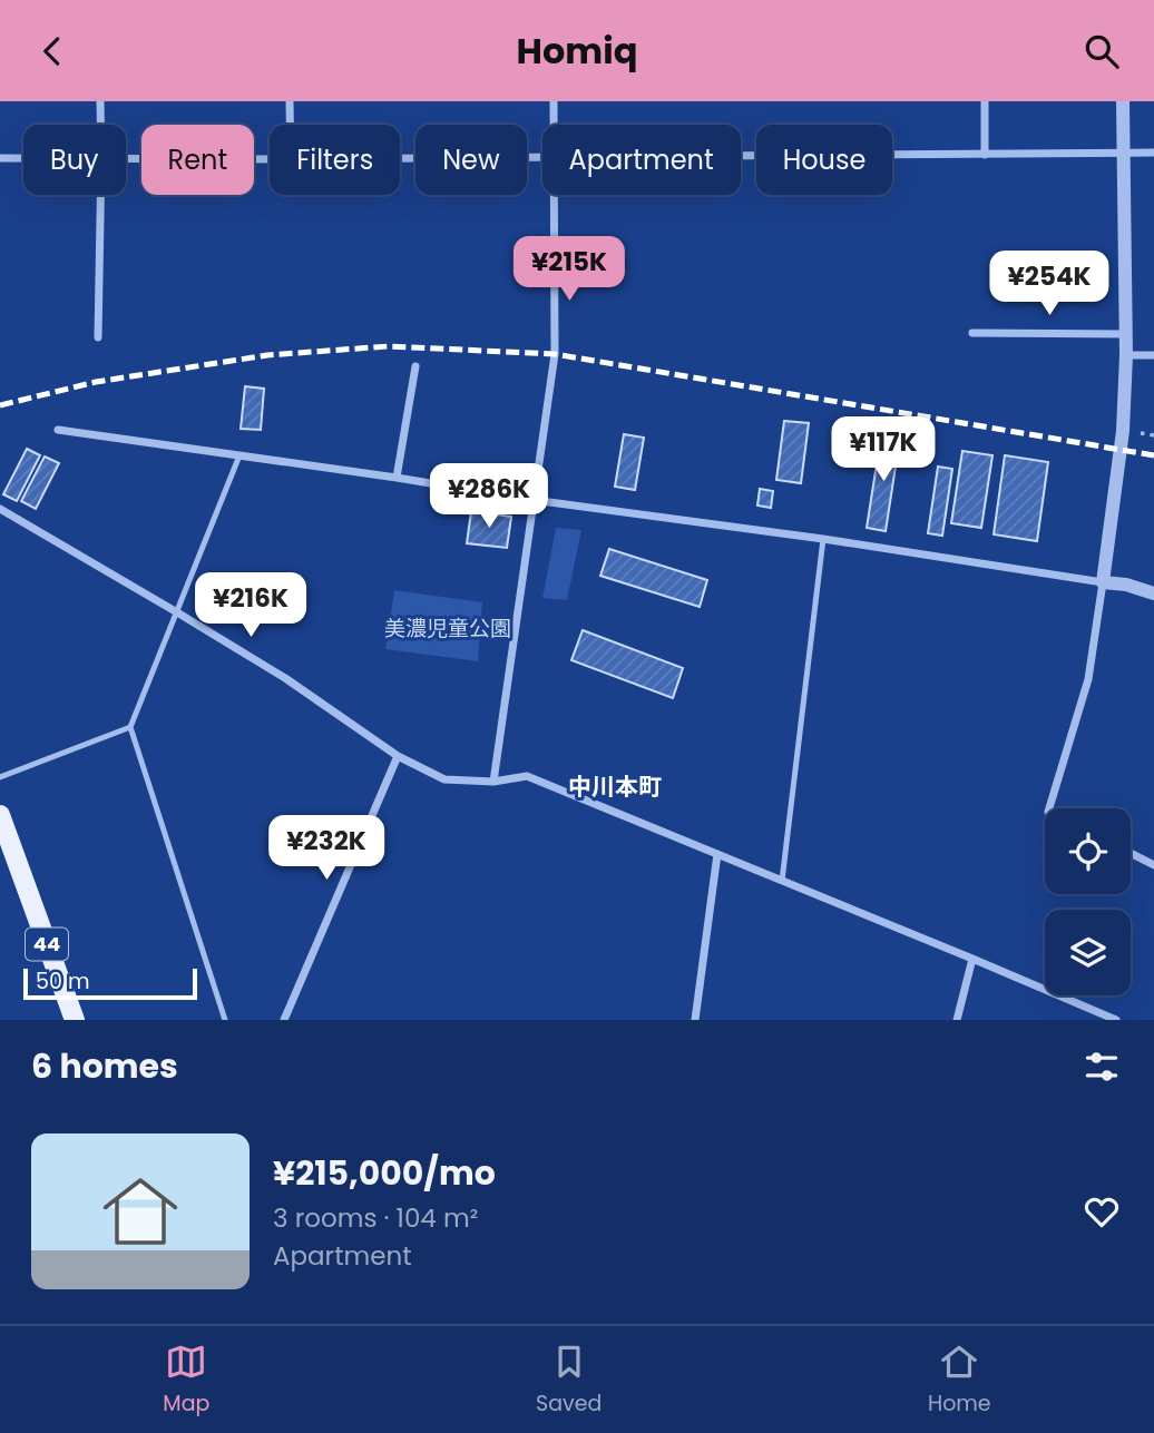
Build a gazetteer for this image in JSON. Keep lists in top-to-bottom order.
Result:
{
  "streets": {
    "main road": ["44"]
  },
  "districts": ["中川本町"],
  "parks": ["美濃児童公園"],
  "scale_bar": "50 m",
  "page": {
    "header": "Homiq",
    "chip": [
      "Buy",
      "Rent",
      "Filters",
      "New",
      "Apartment",
      "House"
    ],
    "price": [
      "¥215K",
      "¥254K",
      "¥117K",
      "¥286K",
      "¥216K",
      "¥232K"
    ],
    "scale": "50 m",
    "heading": "6 homes",
    "list": [
      {
        "name": "¥215,000/mo",
        "note": "3 rooms · 104 m² · Apartment"
      }
    ],
    "tabs": ["Map", "Saved", "Home"]
  }
}
